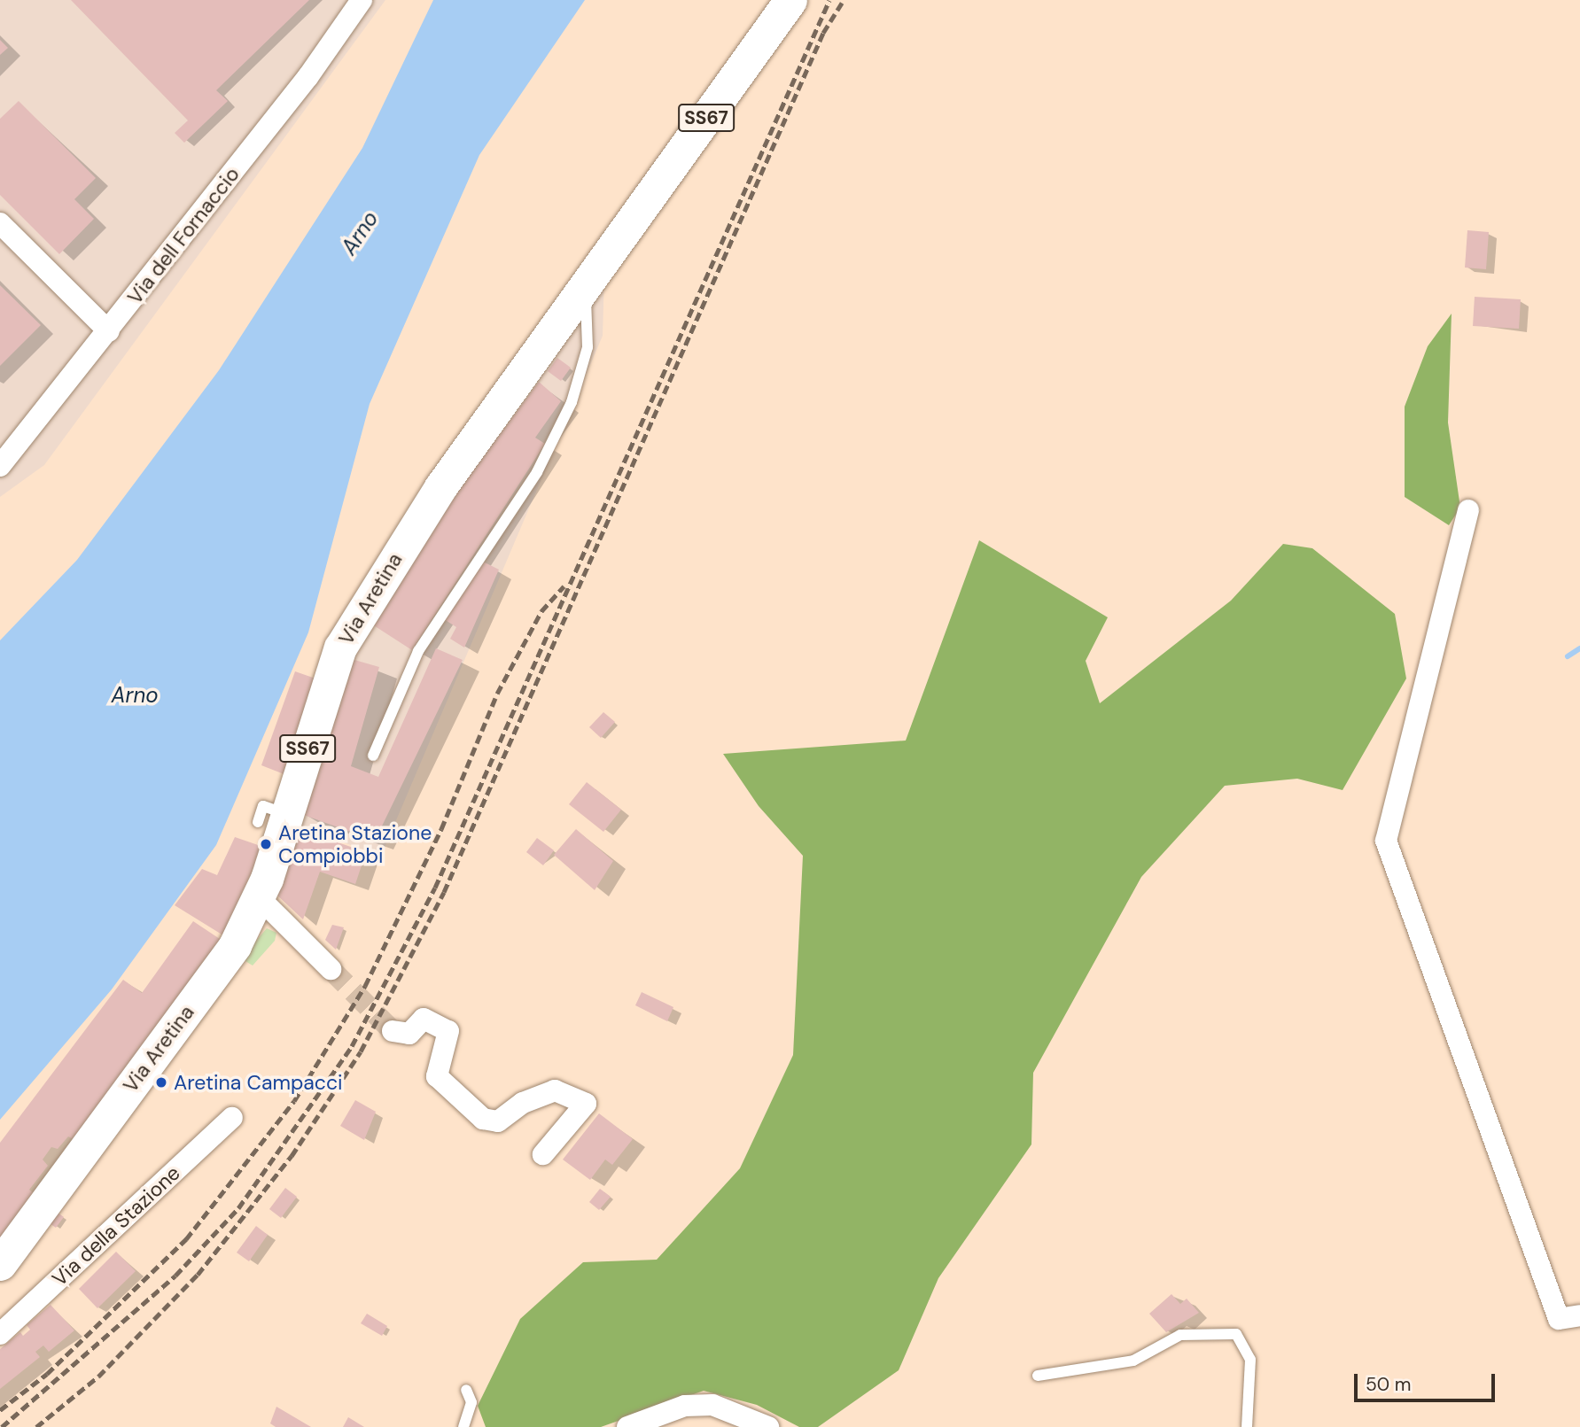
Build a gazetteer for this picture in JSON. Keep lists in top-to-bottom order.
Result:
{
  "streets": {
    "main road": ["SS67", "Via Aretina"],
    "street": ["Via dell Fornaccio", "Via della Stazione"]
  },
  "water": ["Arno"],
  "places": ["Aretina Stazione Compiobbi", "Aretina Campacci"],
  "scale_bar": "50 m"
}
